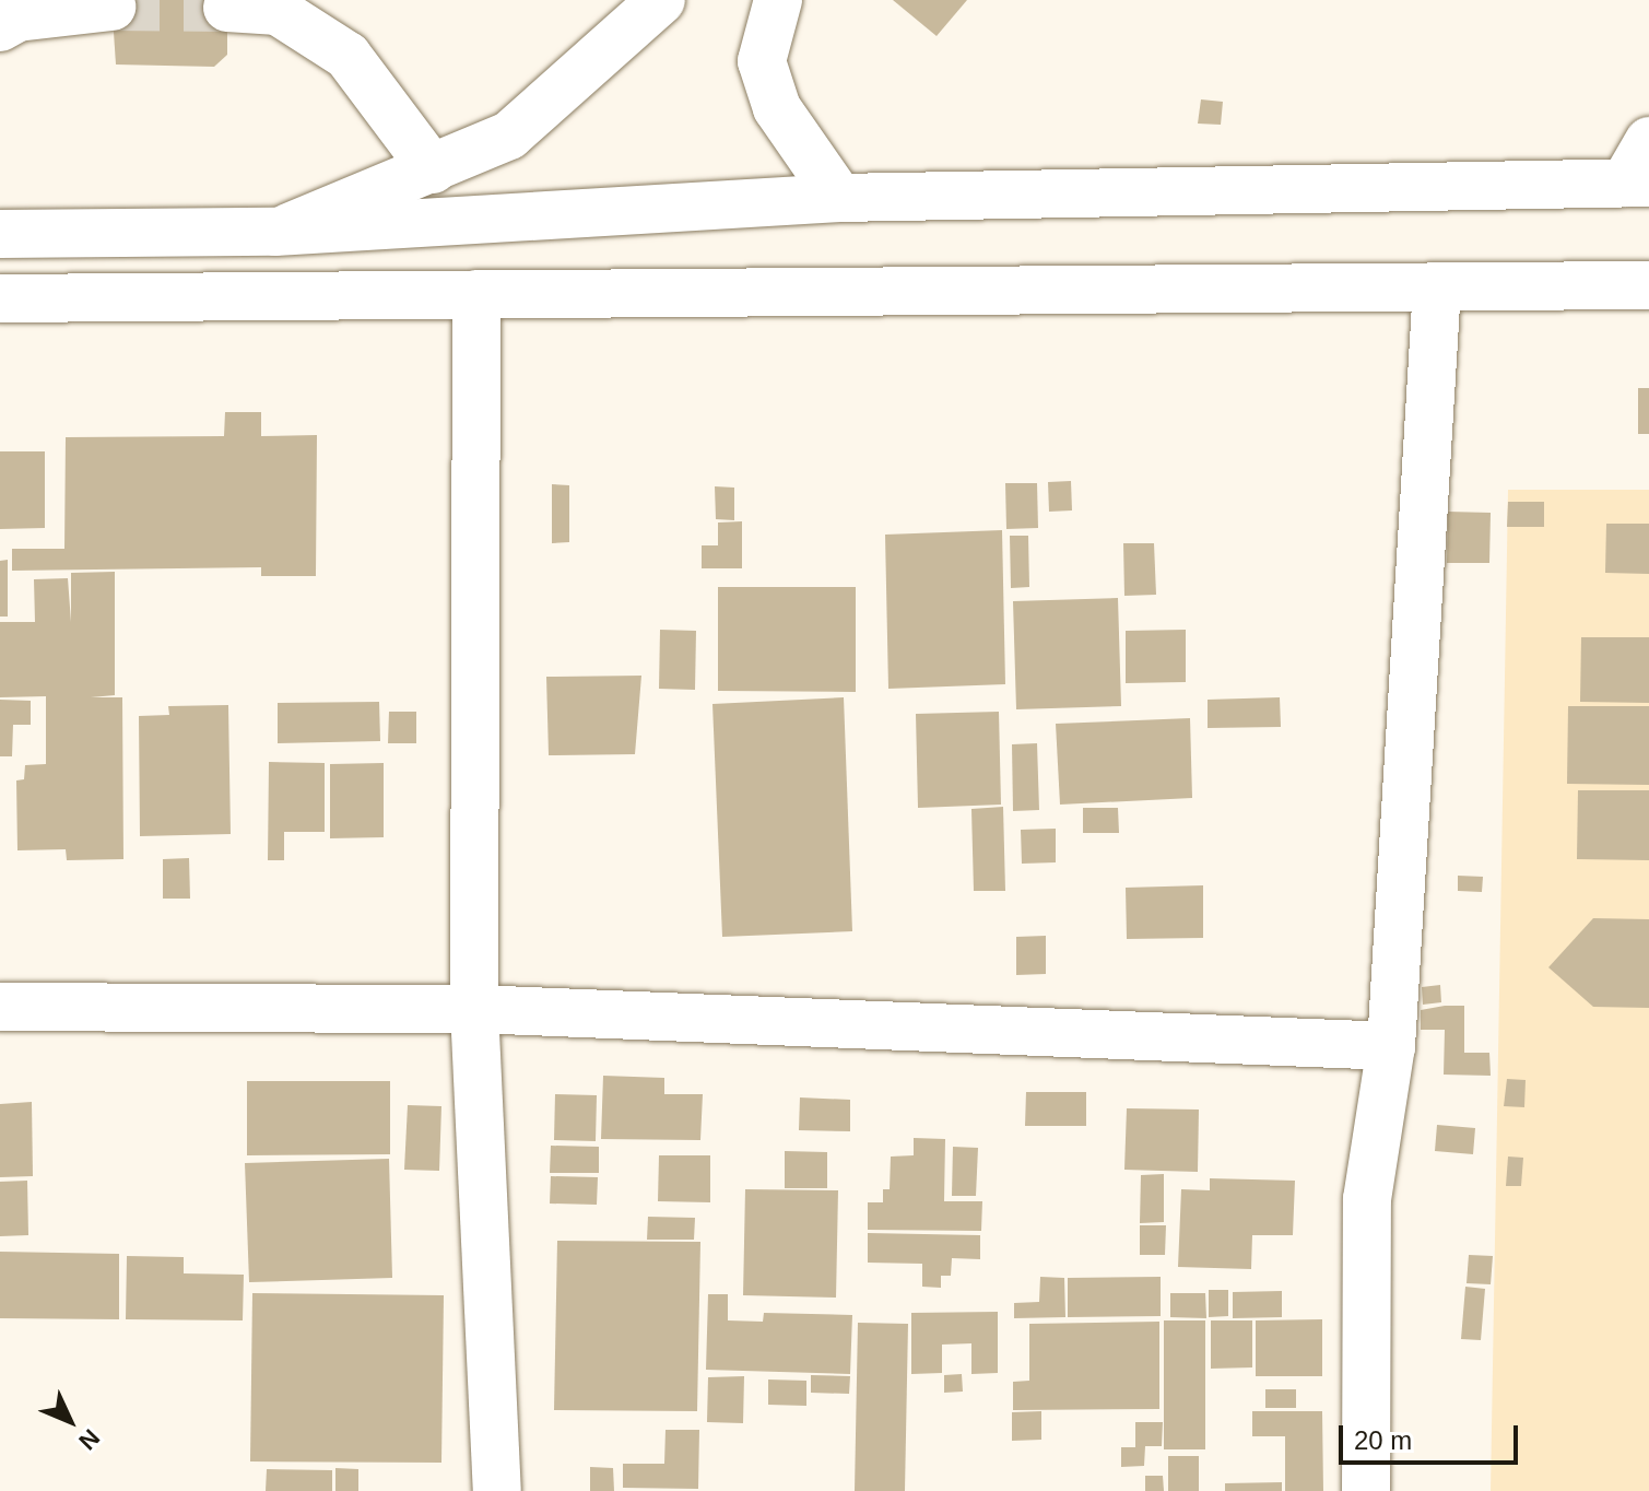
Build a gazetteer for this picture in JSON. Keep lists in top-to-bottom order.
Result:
{
  "scale_bar": "20 m",
  "north": "bottom right"
}
